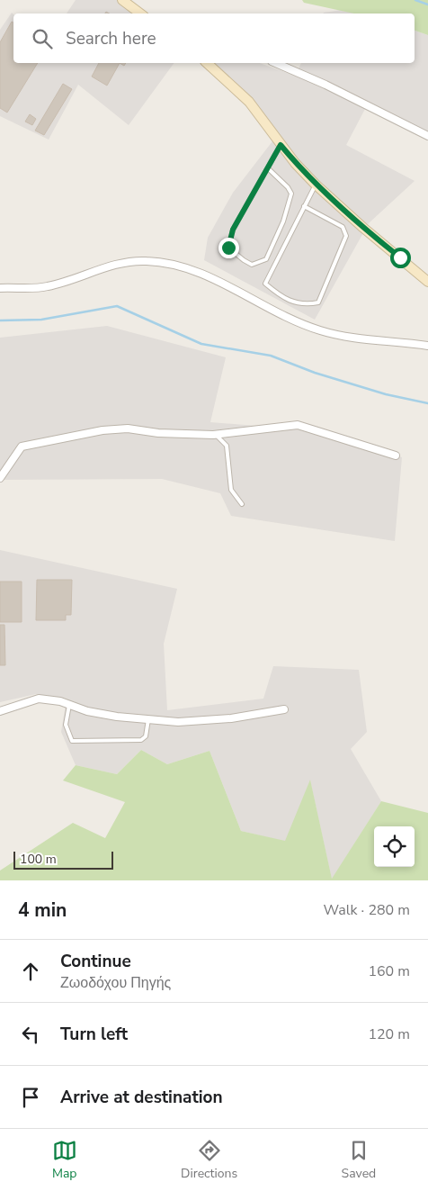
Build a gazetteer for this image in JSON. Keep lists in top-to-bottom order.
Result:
{
  "scale_bar": "100 m",
  "page": {
    "search": "Search here",
    "scale": "100 m",
    "heading": ["4 min", "Walk · 280 m"],
    "list": [
      ["Continue", "Ζωοδόχου Πηγής", "160 m"],
      ["Turn left", "120 m"],
      "Arrive at destination"
    ],
    "nav": ["Map", "Directions", "Saved"]
  }
}
